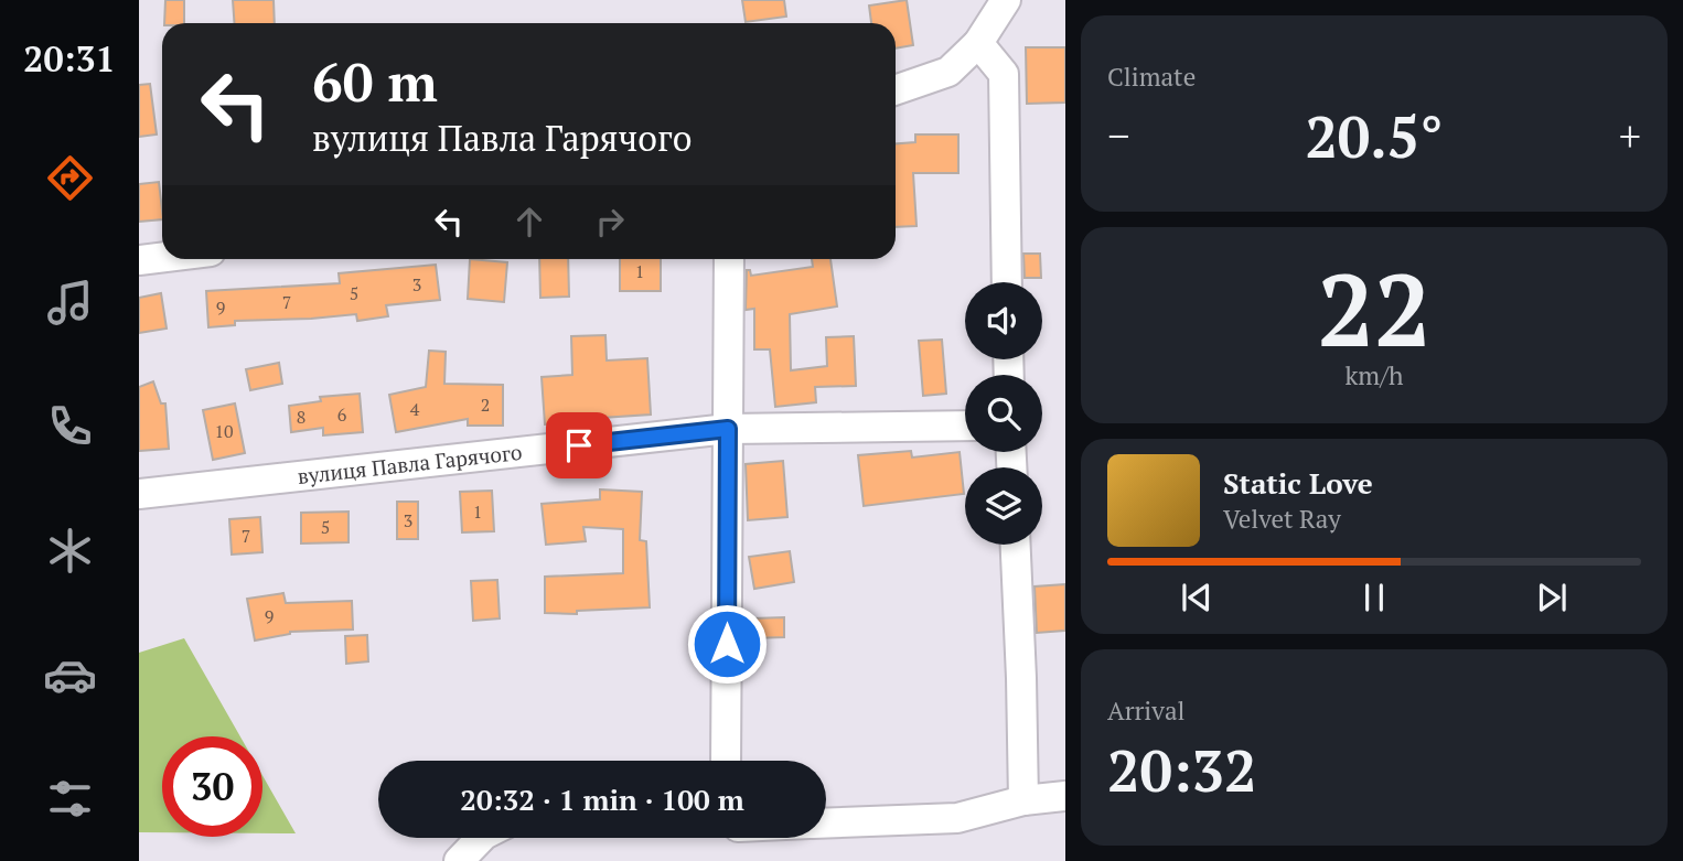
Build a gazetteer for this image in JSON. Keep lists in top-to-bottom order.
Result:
{
  "streets": {
    "street": ["вулиця Павла Гарячого"]
  },
  "house_numbers": [
    "1",
    "3",
    "5",
    "7",
    "9",
    "2",
    "4",
    "6",
    "8",
    "10",
    "1",
    "3",
    "5",
    "7",
    "9"
  ],
  "page": {
    "tabs": "20:31",
    "tile": [
      "Climate",
      ["22", "km/h"],
      ["Arrival", "20:32"]
    ],
    "turn": ["60 m", "вулиця Павла Гарячого"],
    "heat": ["−", "20.5°", "+"],
    "song": ["Static Love", "Velvet Ray"],
    "limit": "30",
    "trip": "20:32 · 1 min · 100 m"
  }
}
